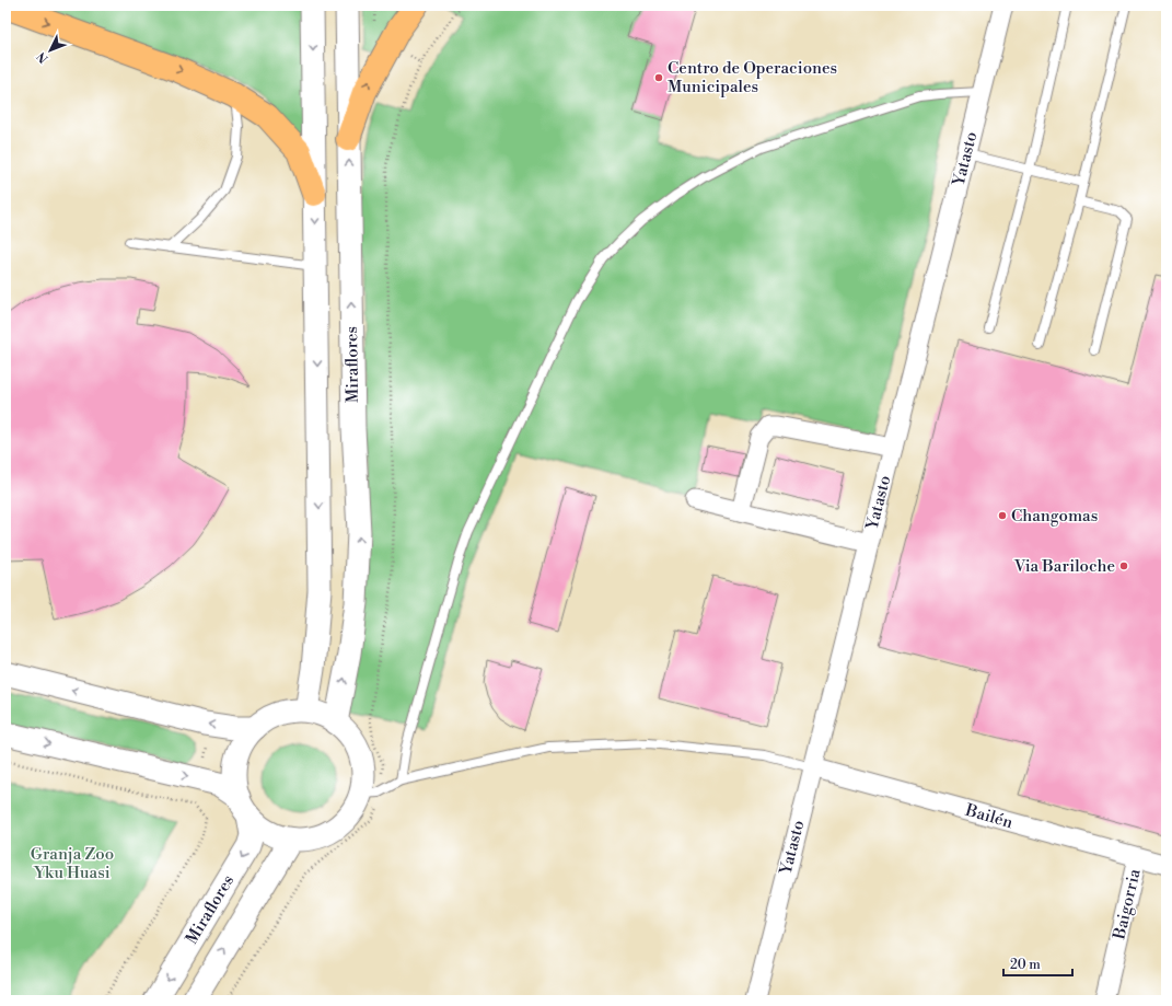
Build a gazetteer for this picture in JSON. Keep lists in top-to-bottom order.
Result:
{
  "streets": {
    "street": [
      "Yatasto",
      "Miraflores",
      "Bailén",
      "Baigorria"
    ]
  },
  "crossings": [
    ["Yatasto", "Bailén"],
    ["Bailén", "Baigorria"]
  ],
  "parks": ["Granja Zoo Yku Huasi"],
  "places": ["Centro de Operaciones Municipales", "Changomas", "Via Bariloche"],
  "scale_bar": "20 m",
  "north": "bottom left"
}
